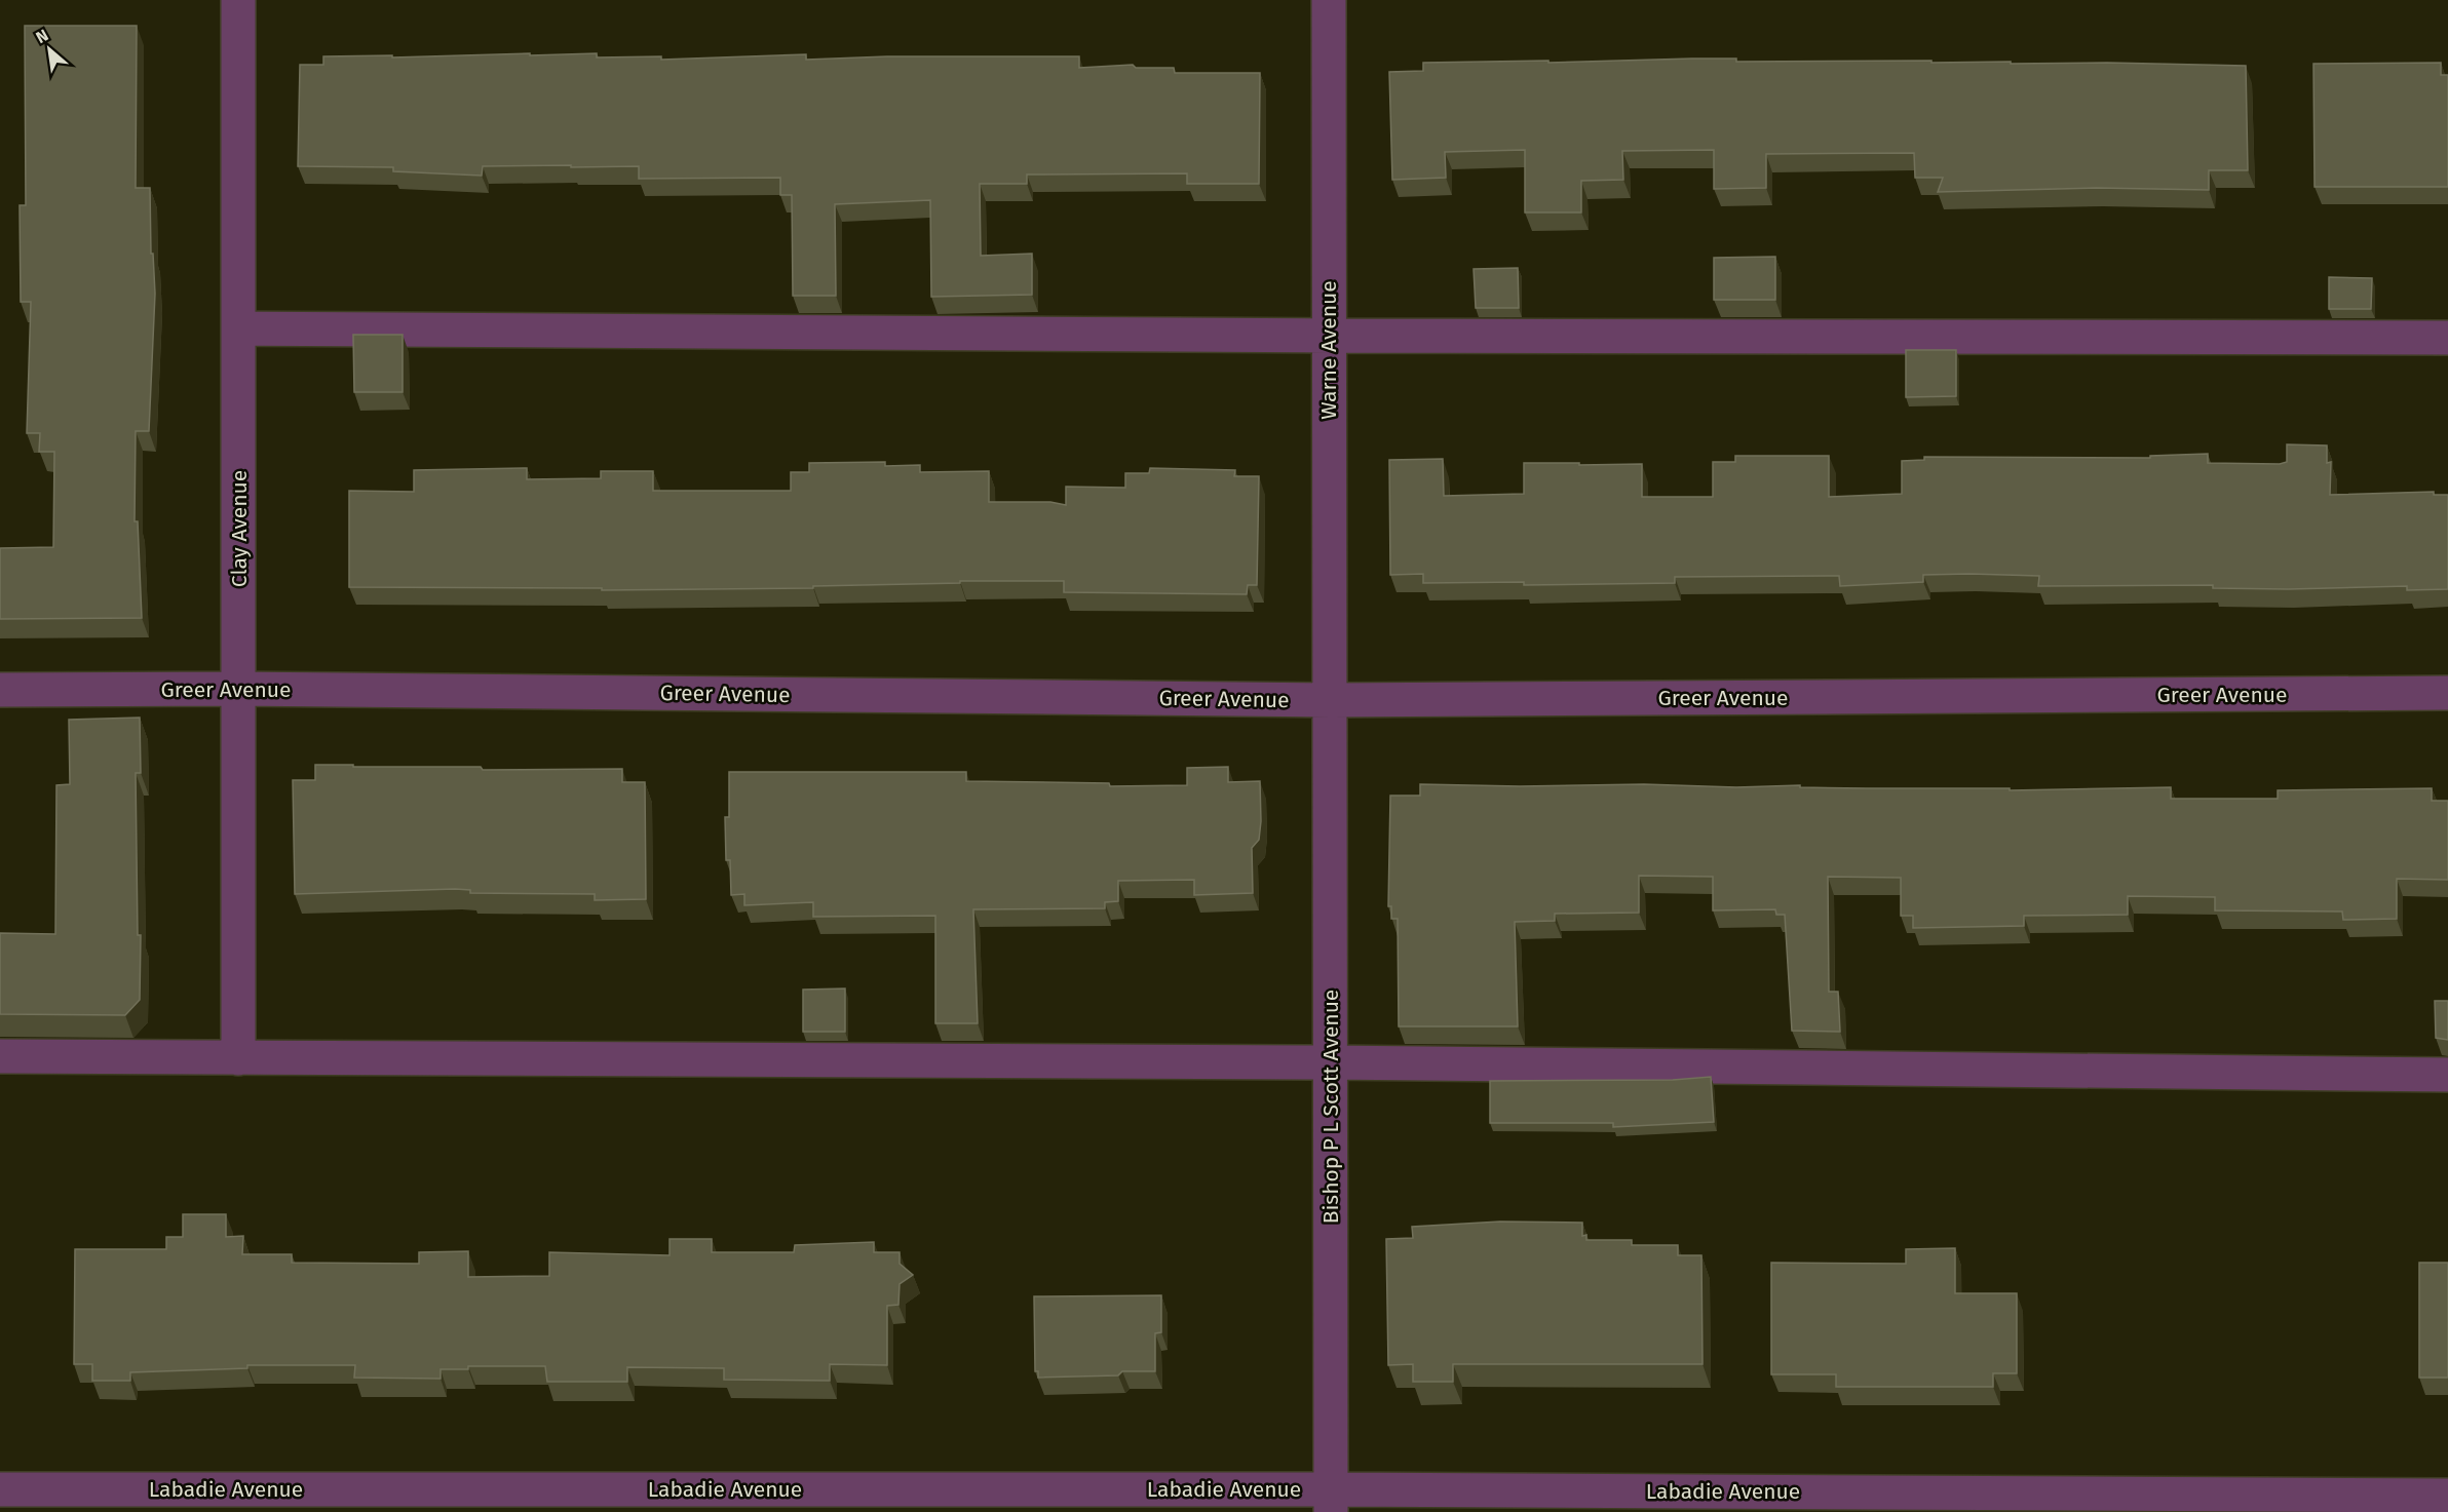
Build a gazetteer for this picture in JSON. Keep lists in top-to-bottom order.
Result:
{
  "streets": {
    "street": [
      "Warne Avenue",
      "Clay Avenue",
      "Greer Avenue",
      "Bishop P L Scott Avenue",
      "Labadie Avenue"
    ]
  },
  "crossings": [
    ["Warne Avenue", "Greer Avenue"],
    ["Warne Avenue", "Bishop P L Scott Avenue"],
    ["Clay Avenue", "Greer Avenue"],
    ["Greer Avenue", "Bishop P L Scott Avenue"],
    ["Bishop P L Scott Avenue", "Labadie Avenue"]
  ],
  "north": "top left"
}
